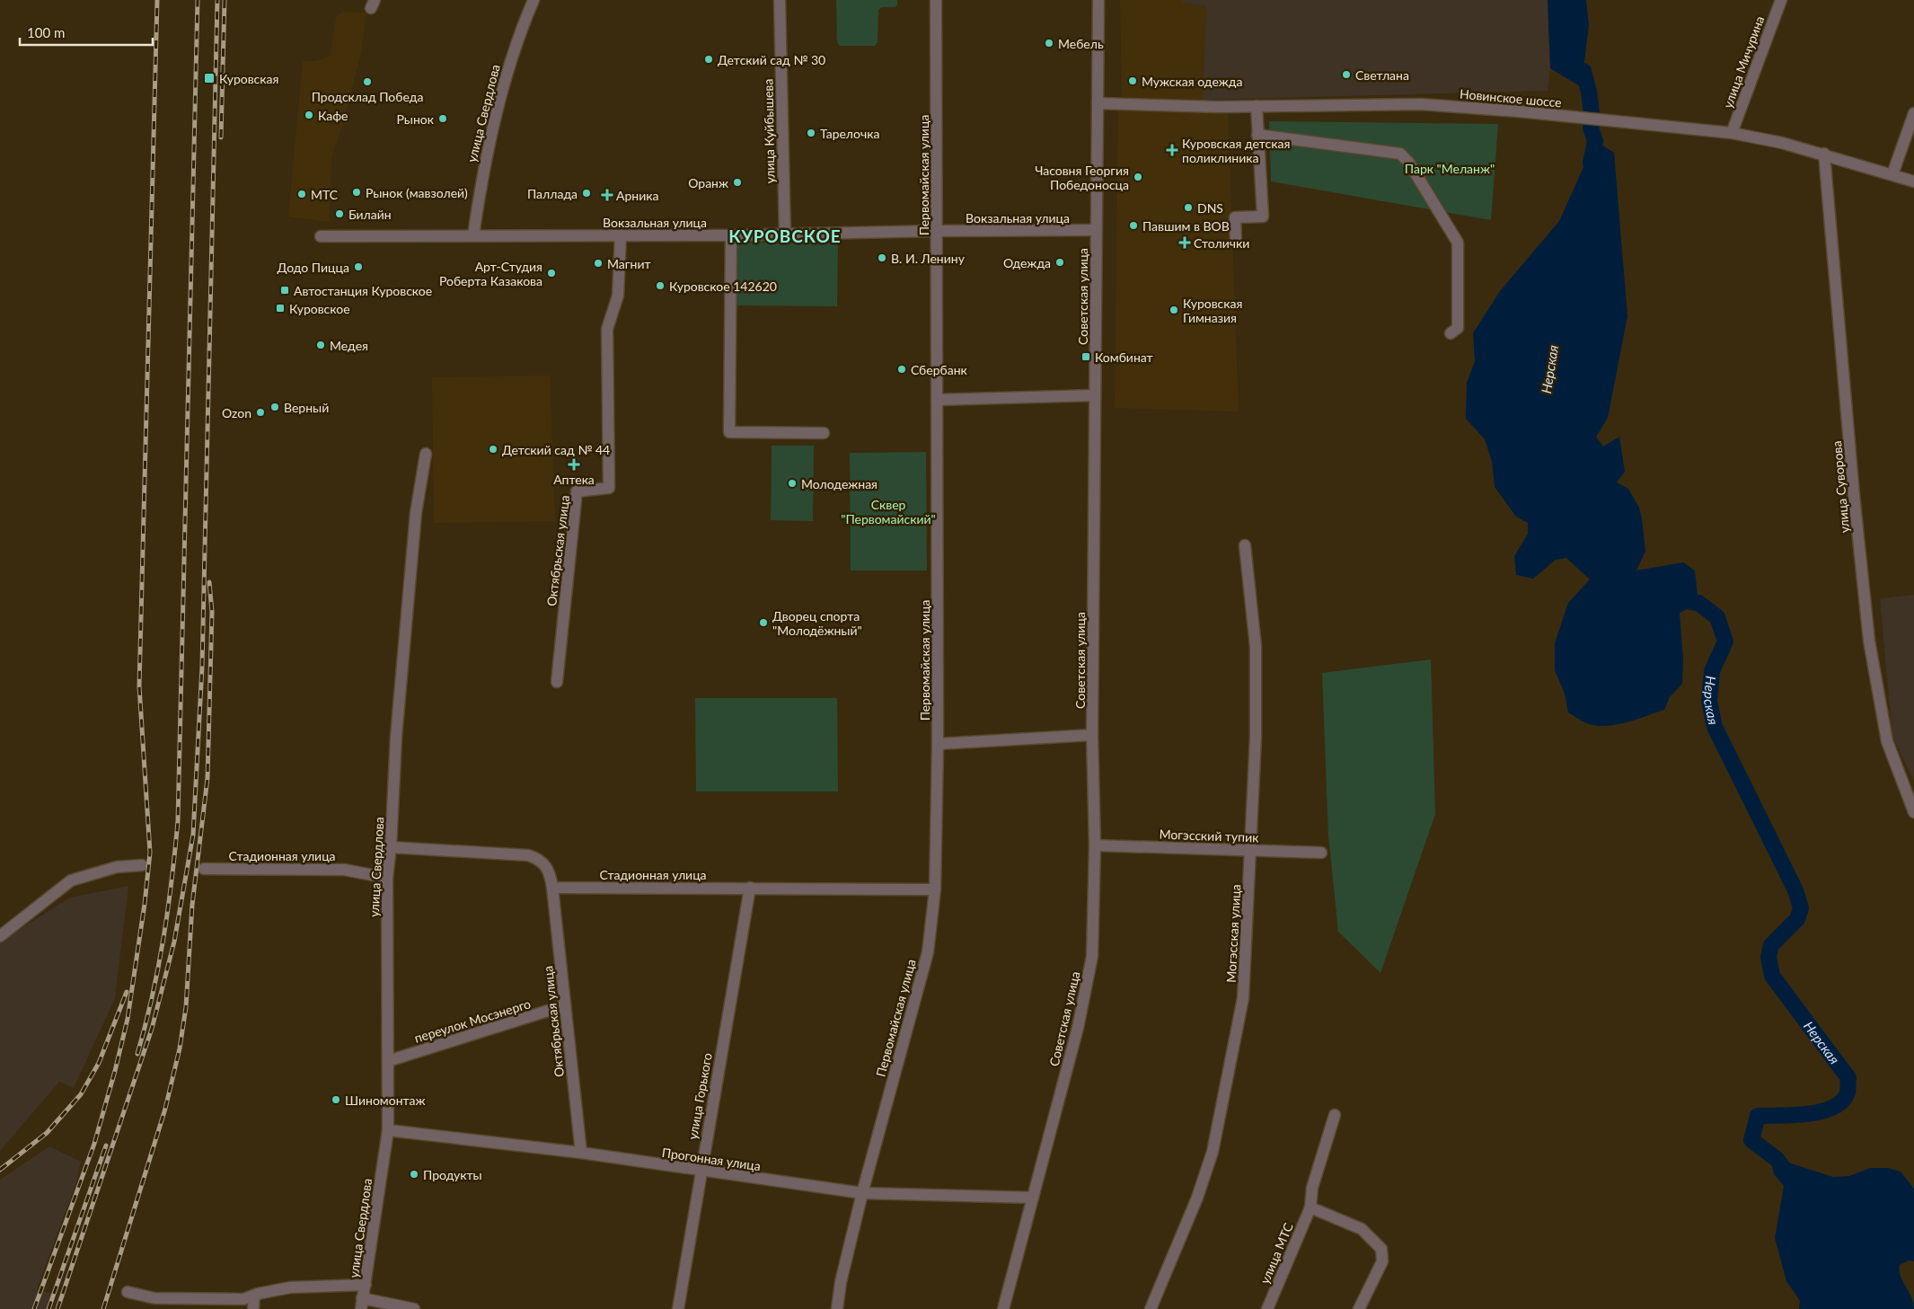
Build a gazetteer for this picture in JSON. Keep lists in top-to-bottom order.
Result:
{
  "streets": {
    "street": [
      "улица Мичурина",
      "Новинское шоссе",
      "улица Свердлова",
      "улица Куйбышева",
      "Первомайская улица",
      "Вокзальная улица",
      "Советская улица",
      "улица Суворова",
      "Октябрьская улица",
      "Могэсский тупик",
      "Стадионная улица",
      "Могэсская улица",
      "переулок Мосэнерго",
      "улица Горького",
      "Прогонная улица",
      "улица МТС"
    ]
  },
  "crossings": [
    ["улица Мичурина", "Новинское шоссе"],
    ["Новинское шоссе", "Советская улица"],
    ["Новинское шоссе", "улица Суворова"],
    ["улица Свердлова", "Вокзальная улица"],
    ["улица Свердлова", "Стадионная улица"],
    ["улица Свердлова", "переулок Мосэнерго"],
    ["улица Свердлова", "Прогонная улица"],
    ["улица Куйбышева", "Вокзальная улица"],
    ["Первомайская улица", "Вокзальная улица"],
    ["Первомайская улица", "Стадионная улица"],
    ["Первомайская улица", "Прогонная улица"],
    ["Вокзальная улица", "Советская улица"],
    ["Вокзальная улица", "Октябрьская улица"],
    ["Советская улица", "Могэсский тупик"],
    ["Советская улица", "Прогонная улица"],
    ["Октябрьская улица", "Стадионная улица"],
    ["Октябрьская улица", "переулок Мосэнерго"],
    ["Октябрьская улица", "Прогонная улица"],
    ["Могэсский тупик", "Могэсская улица"],
    ["Стадионная улица", "улица Горького"],
    ["улица Горького", "Прогонная улица"]
  ],
  "districts": ["КУРОВСКОЕ"],
  "water": ["Нерская"],
  "parks": ["Парк \"Меланж\"", "Сквер \"Первомайский\""],
  "places": {
    "other": [
      "Мебель",
      "Детский сад № 30",
      "Светлана",
      "Мужская одежда",
      "Продсклад Победа",
      "Кафе",
      "Рынок",
      "Тарелочка",
      "Часовня Георгия Победоносца",
      "Оранж",
      "Рынок (мавзолей)",
      "Паллада",
      "МТС",
      "DNS",
      "Билайн",
      "Павшим в ВОВ",
      "В. И. Ленину",
      "Одежда",
      "Магнит",
      "Додо Пицца",
      "Арт-Студия Роберта Казакова",
      "Куровское 142620",
      "Куровская Гимназия",
      "Медея",
      "Сбербанк",
      "Верный",
      "Ozon",
      "Детский сад № 44",
      "Молодежная",
      "Дворец спорта \"Молодёжный\"",
      "Шиномонтаж",
      "Продукты"
    ],
    "transit": [
      "Куровская",
      "Автостанция Куровское",
      "Куровское",
      "Комбинат"
    ],
    "health": [
      "Куровская детская поликлиника",
      "Арника",
      "Столички",
      "Аптека"
    ]
  },
  "scale_bar": "100 m"
}
